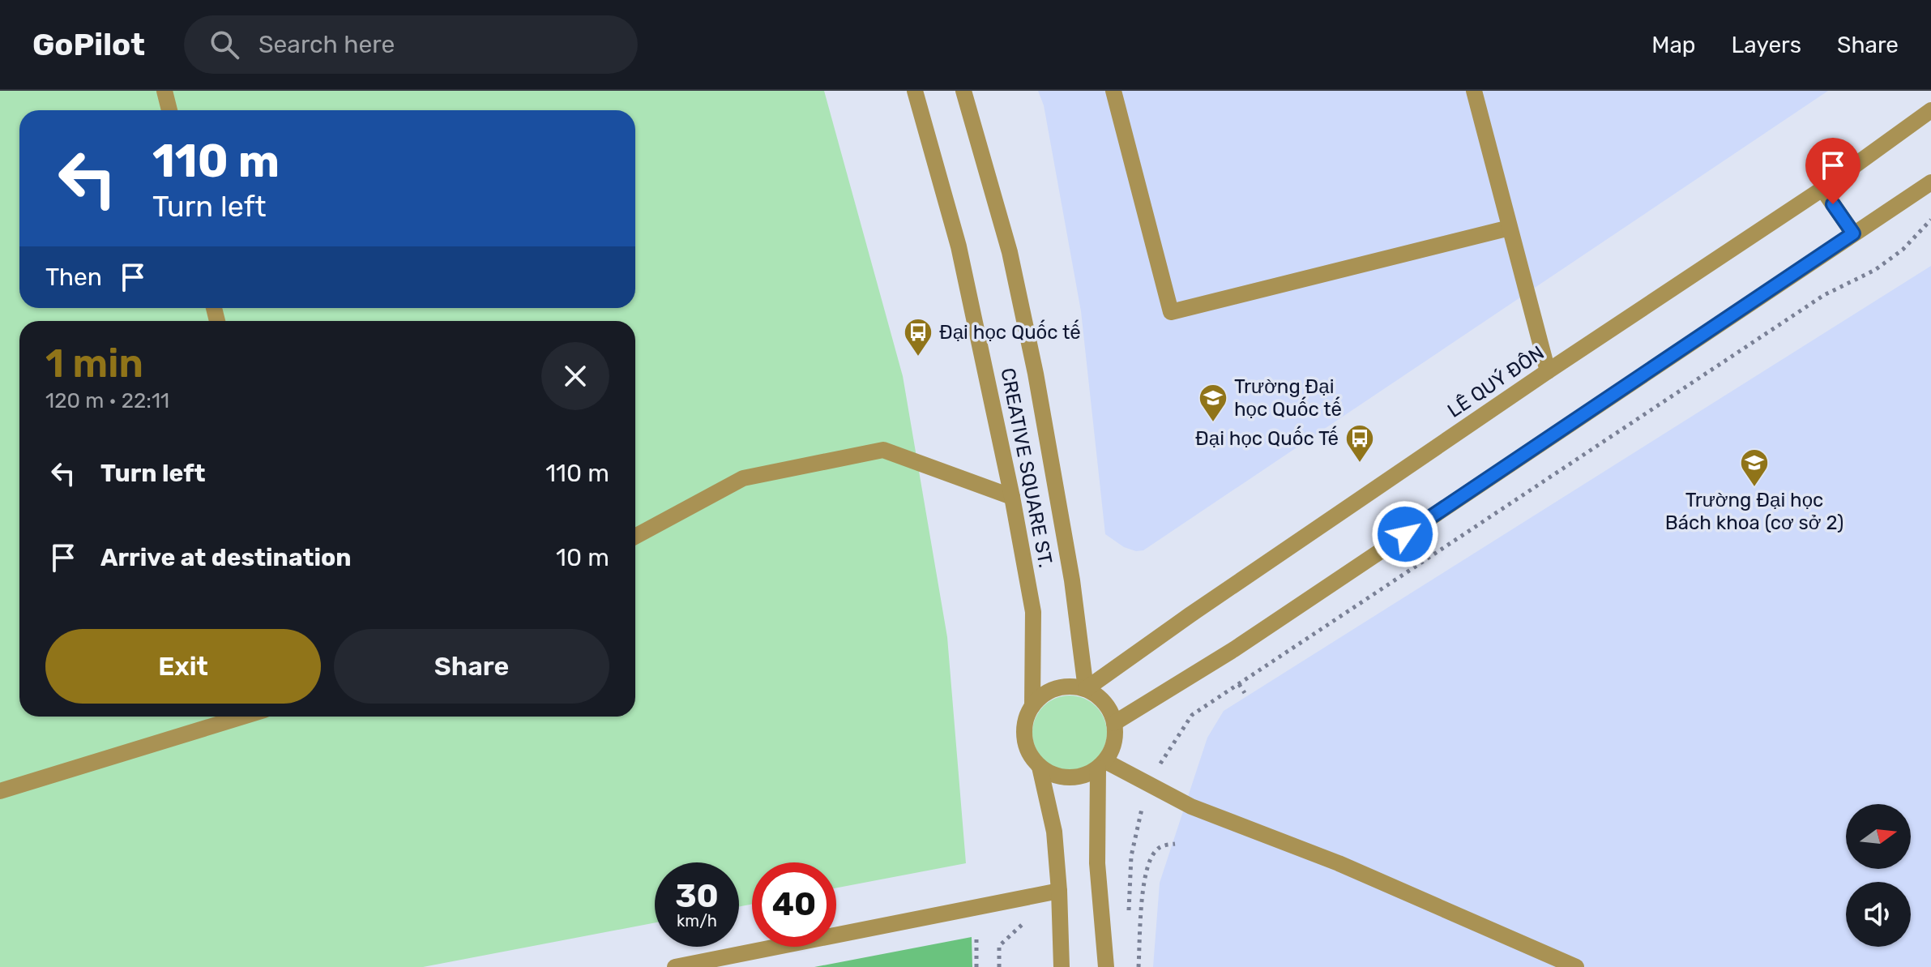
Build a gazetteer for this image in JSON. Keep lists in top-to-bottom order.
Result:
{
  "streets": {
    "street": ["LÊ QUÝ ĐÔN", "CREATIVE SQUARE ST."]
  },
  "crossings": [
    ["LÊ QUÝ ĐÔN", "CREATIVE SQUARE ST."]
  ],
  "places": {
    "bus stop": ["Đại học Quốc tế", "Đại học Quốc Tế"],
    "school or university": ["Trường Đại học Quốc tế", "Trường Đại học Bách khoa (cơ sở 2)"]
  },
  "north": "right",
  "page": {
    "header": "GoPilot",
    "search": "Search here",
    "nav": ["Map", "Layers", "Share"],
    "turn": ["110 m", "Turn left"],
    "then": "Then",
    "heading": ["1 min", "120 m · 22:11"],
    "list": [
      {
        "name": "Turn left",
        "value": "110 m"
      },
      {
        "name": "Arrive at destination",
        "value": "10 m"
      }
    ],
    "buttons": ["Exit", "Share"],
    "speed": "30 km/h",
    "limit": "40"
  }
}
